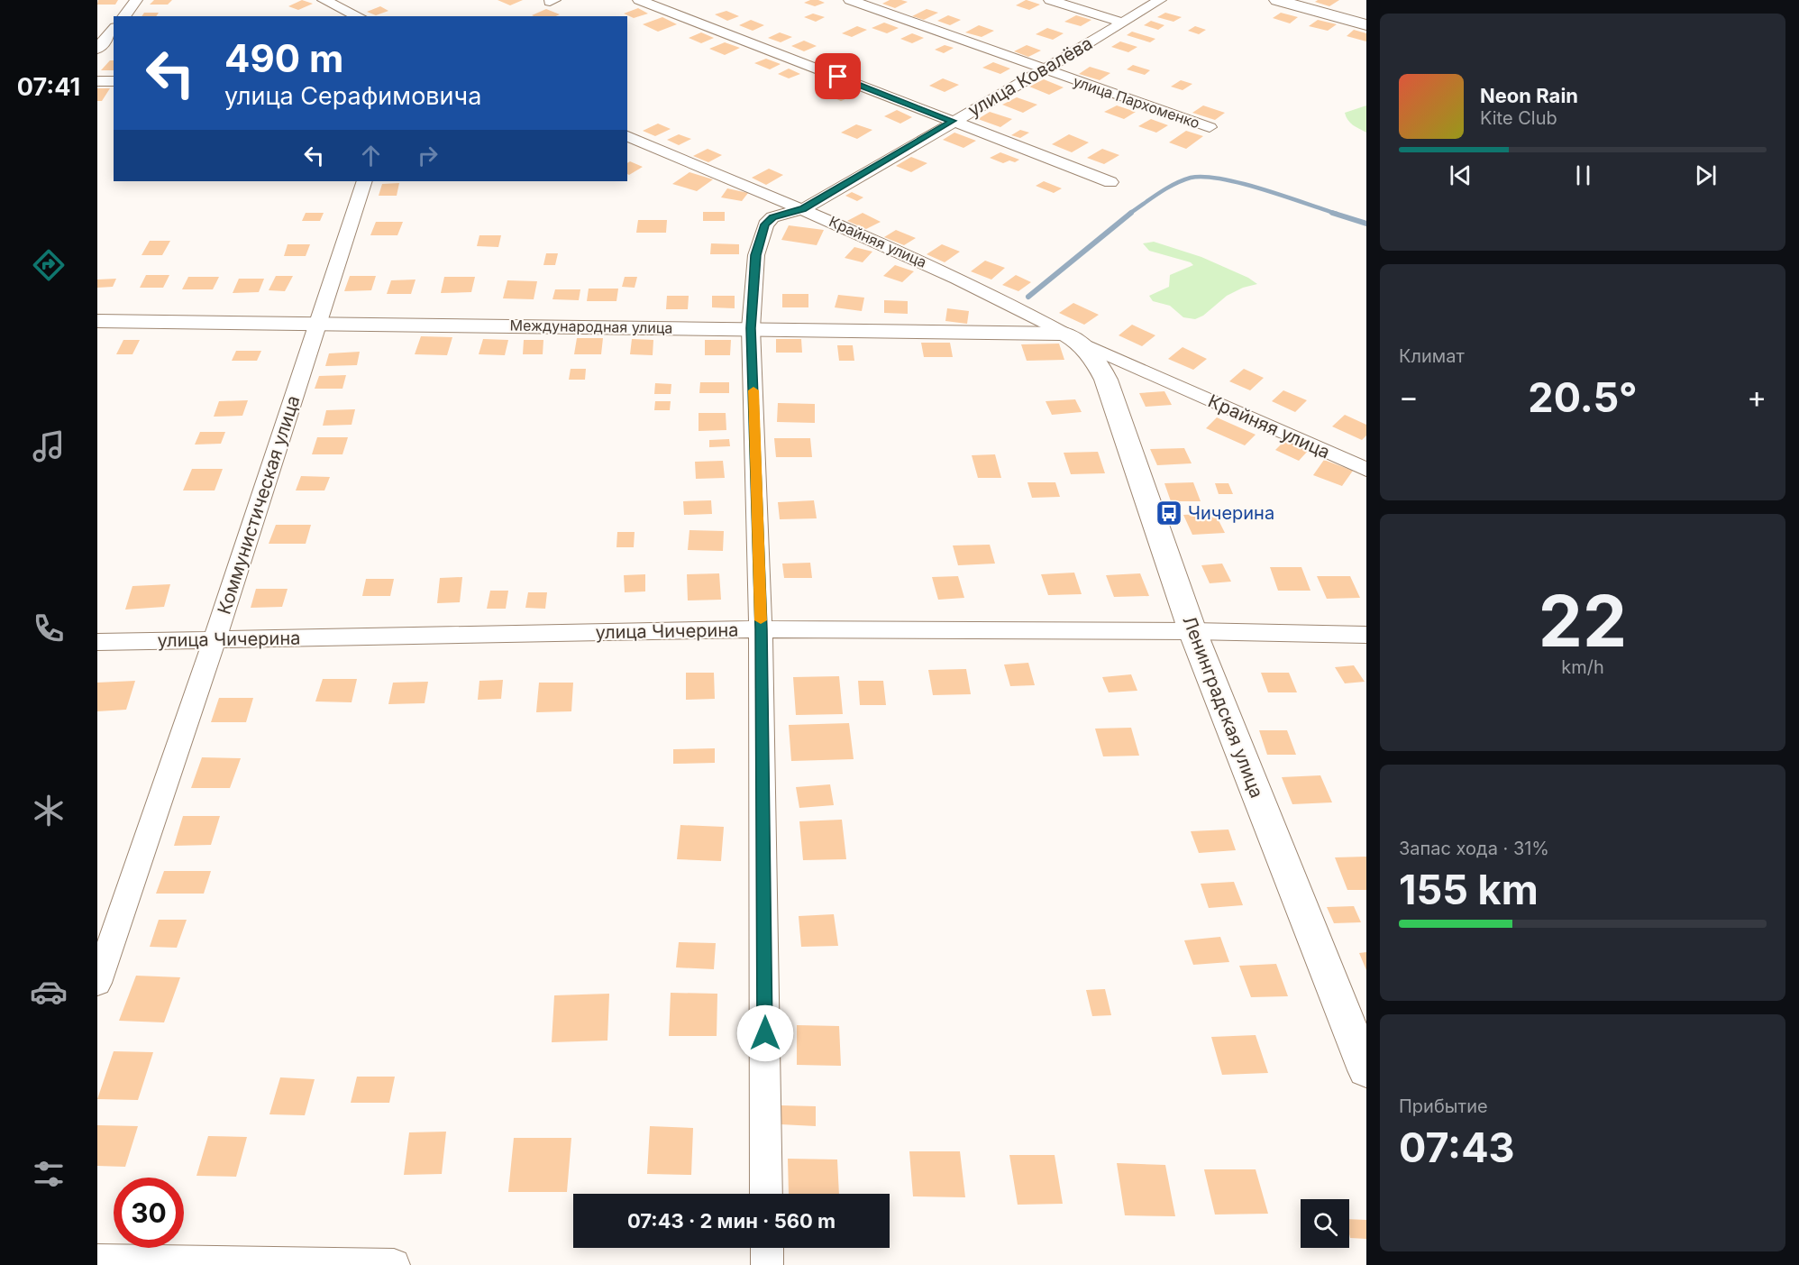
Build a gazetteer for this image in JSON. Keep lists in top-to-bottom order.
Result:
{
  "streets": {
    "street": [
      "улица Ковалёва",
      "улица Пархоменко",
      "Крайняя улица",
      "Международная улица",
      "Коммунистическая улица",
      "улица Чичерина",
      "Ленинградская улица"
    ]
  },
  "crossings": [
    ["улица Ковалёва", "улица Пархоменко"],
    ["улица Ковалёва", "Крайняя улица"],
    ["улица Ковалёва", "Международная улица"],
    ["улица Ковалёва", "улица Чичерина"],
    ["Крайняя улица", "Международная улица"],
    ["Крайняя улица", "Ленинградская улица"],
    ["Международная улица", "Коммунистическая улица"],
    ["Международная улица", "Ленинградская улица"],
    ["Коммунистическая улица", "улица Чичерина"],
    ["улица Чичерина", "Ленинградская улица"]
  ],
  "places": {
    "bus stop": ["Чичерина"]
  },
  "page": {
    "tabs": "07:41",
    "turn": ["490 m", "улица Серафимовича"],
    "song": ["Neon Rain", "Kite Club"],
    "tile": [
      "Климат",
      ["22", "km/h"],
      ["Запас хода · 31%", "155 km"],
      ["Прибытие", "07:43"]
    ],
    "heat": ["−", "20.5°", "+"],
    "limit": "30",
    "trip": "07:43 · 2 мин · 560 m"
  }
}
